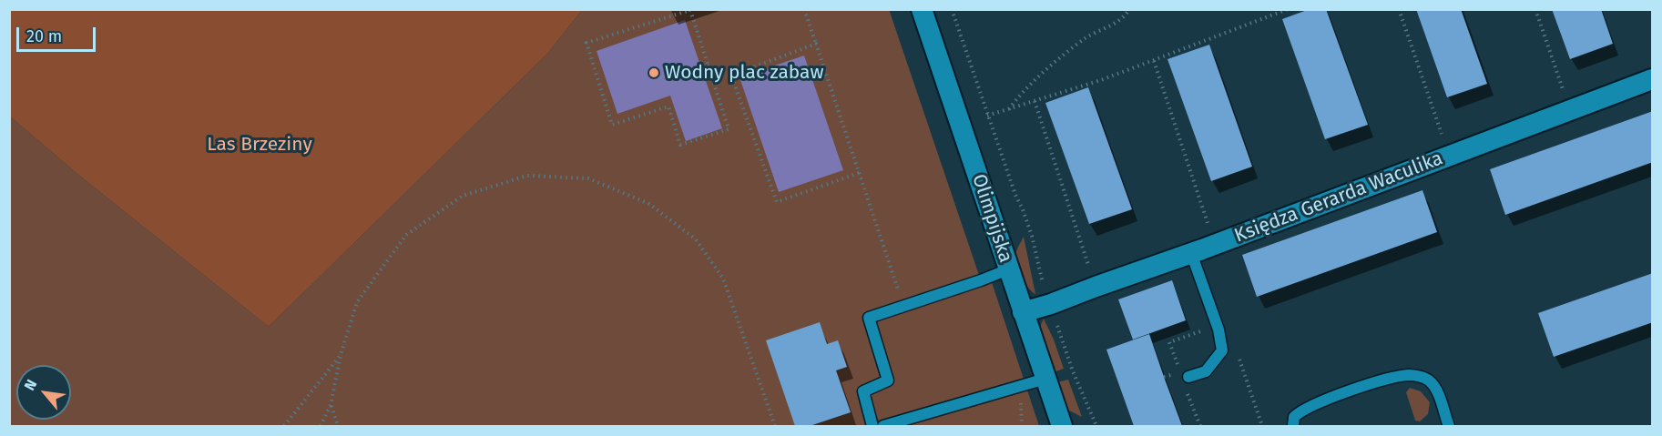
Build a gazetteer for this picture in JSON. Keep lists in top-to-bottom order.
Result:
{
  "streets": {
    "street": ["Księdza Gerarda Waculika", "Olimpijska"]
  },
  "crossings": [
    ["Księdza Gerarda Waculika", "Olimpijska"]
  ],
  "parks": ["Las Brzeziny"],
  "places": ["Wodny plac zabaw"],
  "scale_bar": "20 m",
  "north": "top left"
}
